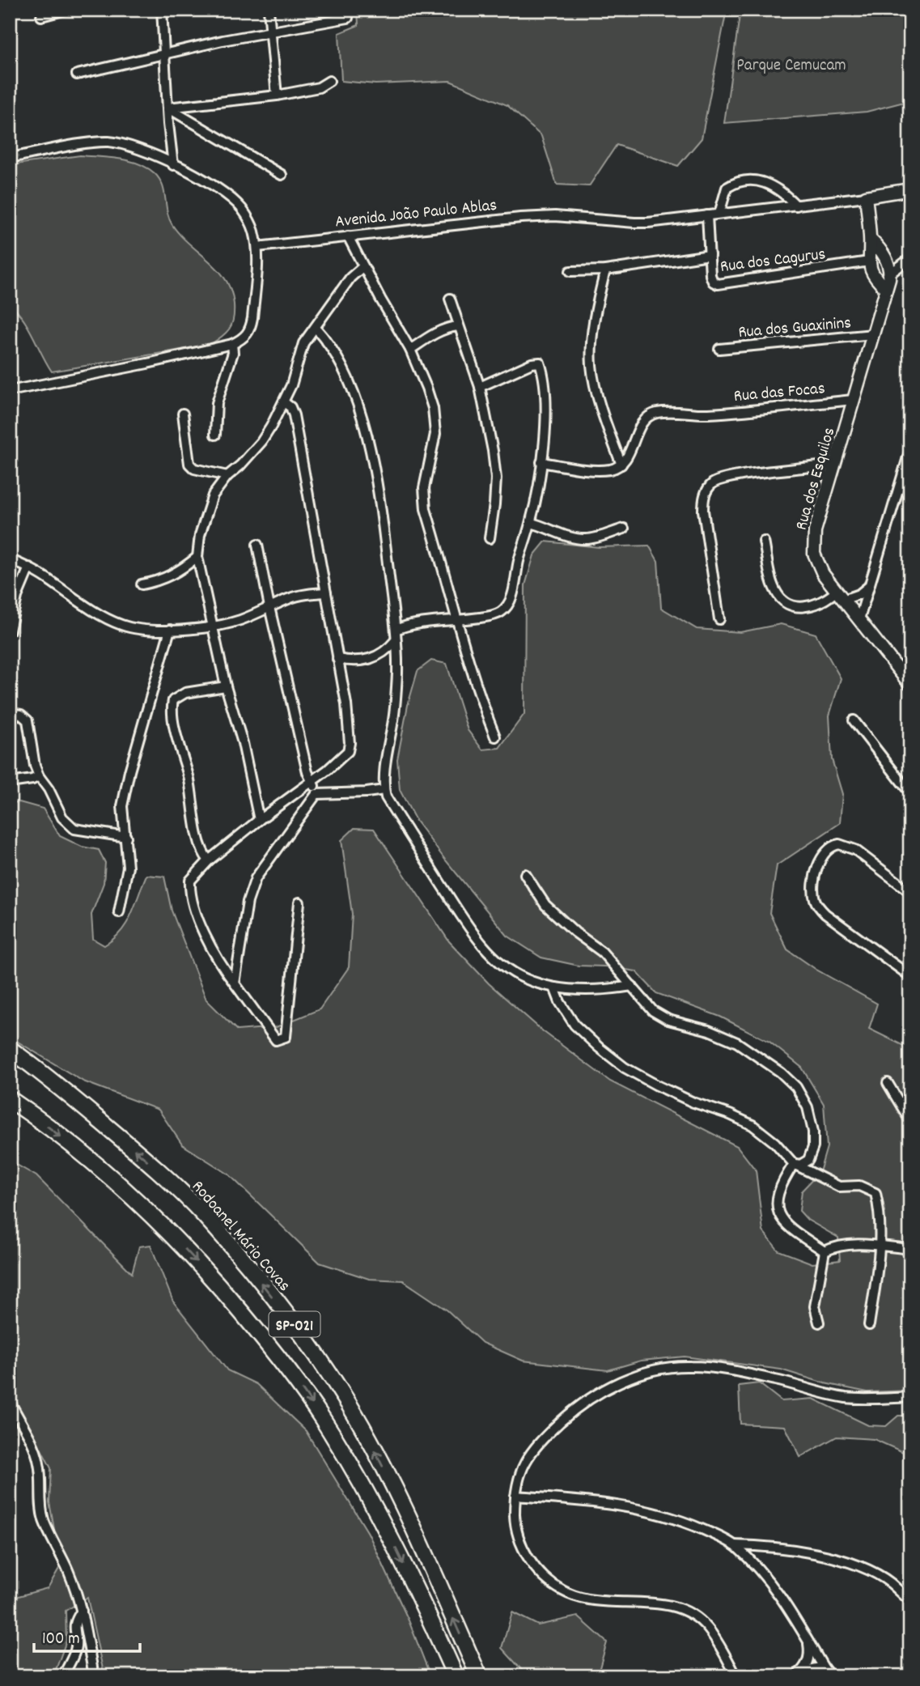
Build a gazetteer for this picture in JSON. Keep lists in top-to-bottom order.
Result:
{
  "streets": {
    "highway": ["Rodoanel Mário Covas", "SP-021"],
    "street": [
      "Avenida João Paulo Ablas",
      "Rua dos Cagurus",
      "Rua dos Guaxinins",
      "Rua das Focas",
      "Rua dos Esquilos"
    ]
  },
  "crossings": [
    ["Avenida João Paulo Ablas", "Rua dos Cagurus"],
    ["Rua dos Guaxinins", "Rua dos Esquilos"],
    ["Rua das Focas", "Rua dos Esquilos"]
  ],
  "parks": ["Parque Cemucam"],
  "scale_bar": "100 m"
}
